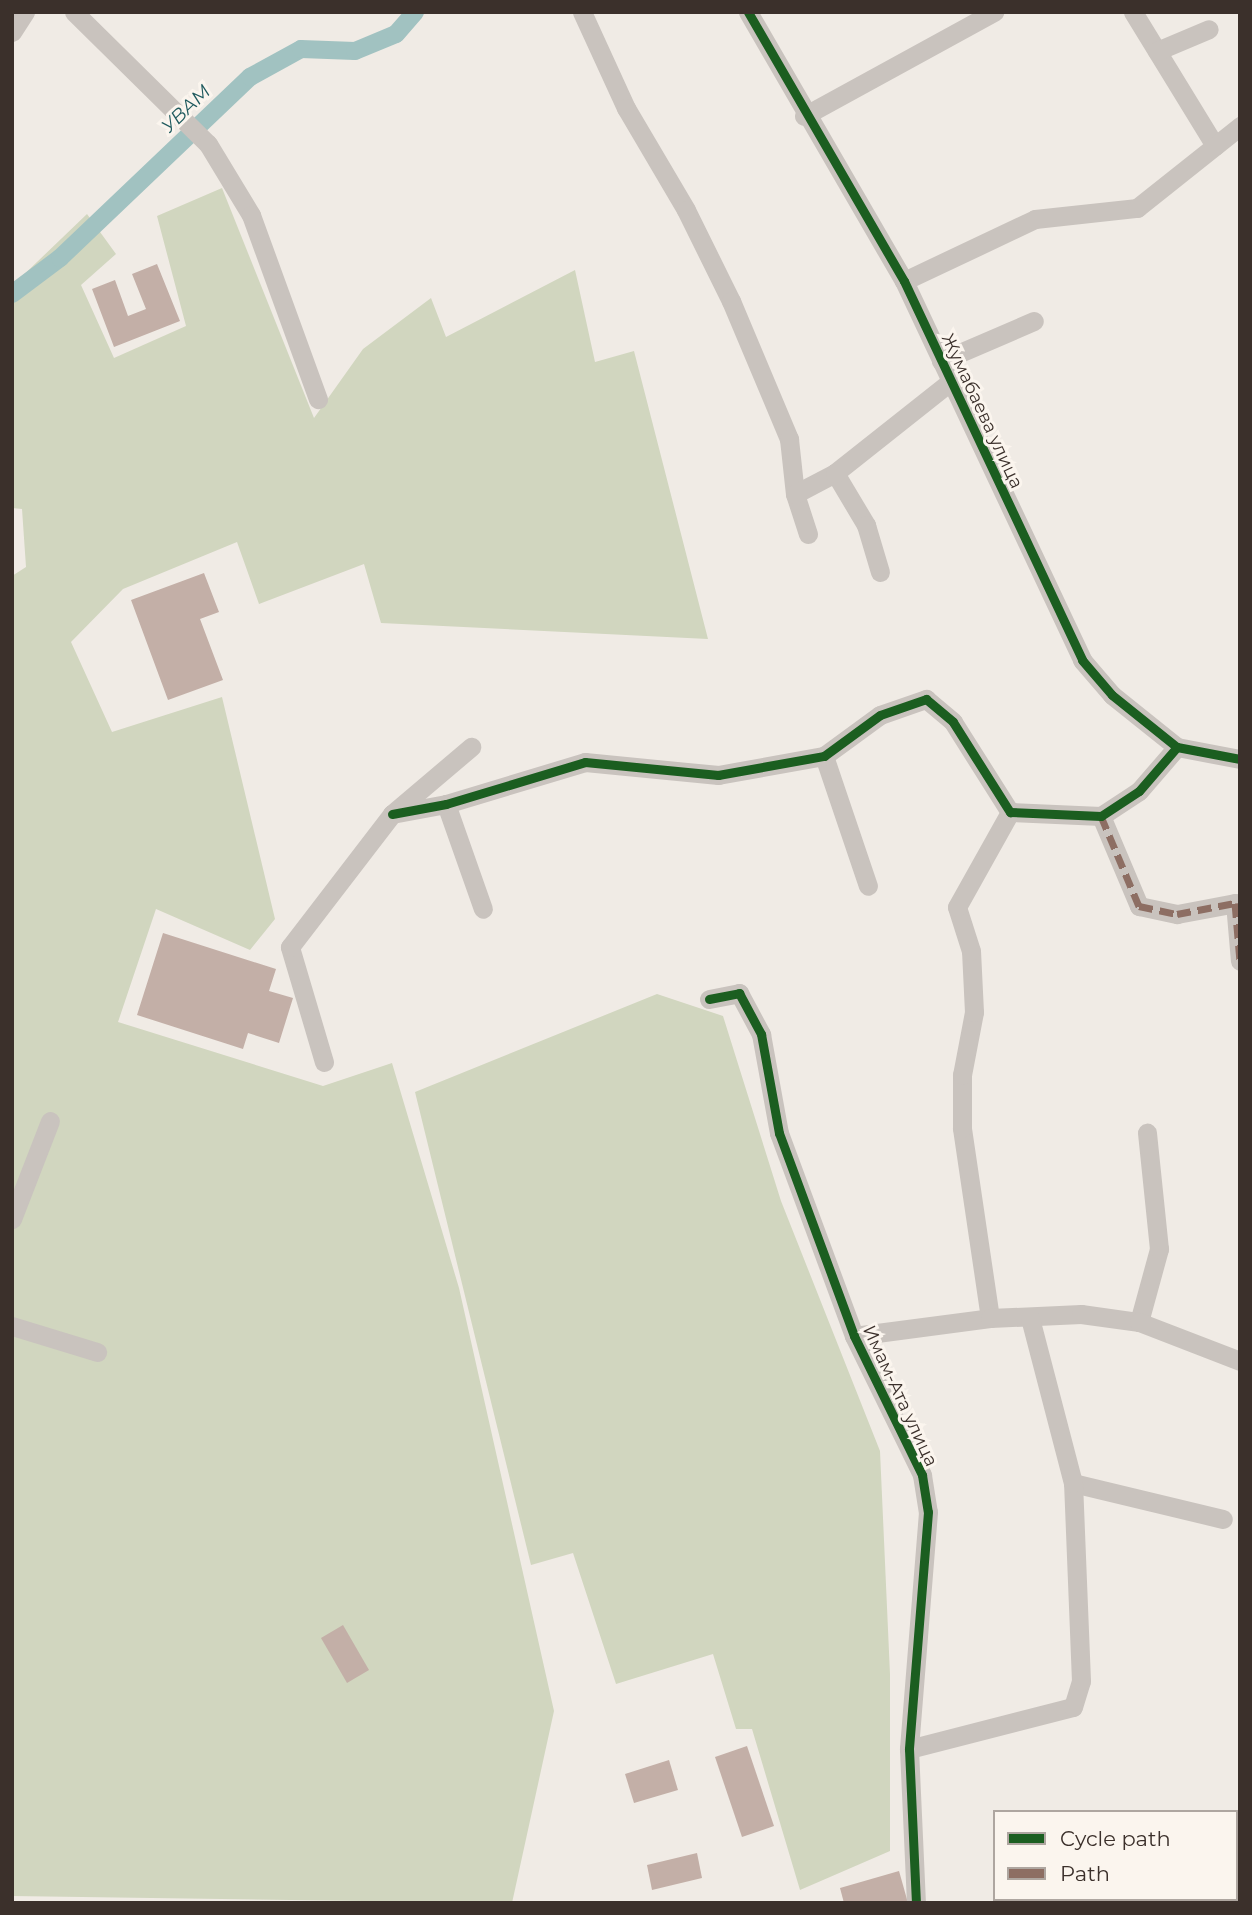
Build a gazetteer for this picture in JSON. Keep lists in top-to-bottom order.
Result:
{
  "streets": {
    "street": ["Жумабаева улица", "Имам-Ата улица"]
  },
  "water": ["УВАМ"],
  "legend": ["Cycle path", "Path"]
}
